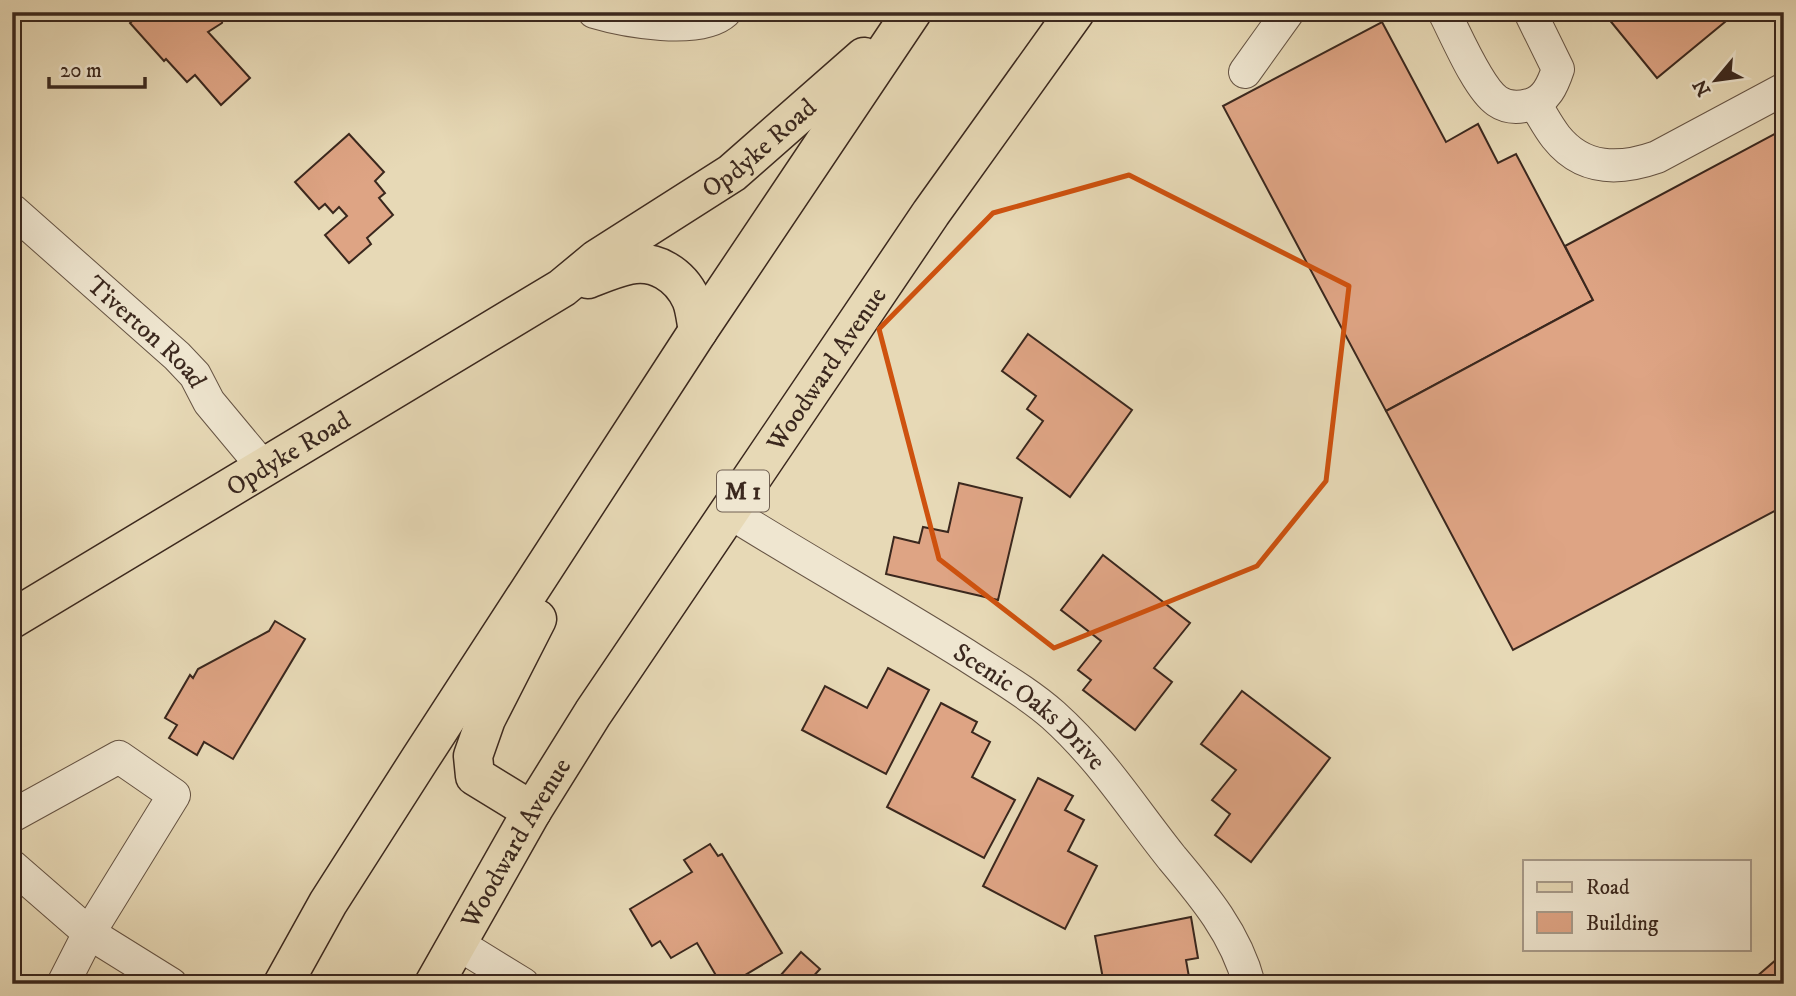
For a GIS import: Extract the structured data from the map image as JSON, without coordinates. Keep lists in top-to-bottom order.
{
  "streets": {
    "main road": ["Opdyke Road", "Woodward Avenue", "M 1"],
    "street": ["Tiverton Road", "Scenic Oaks Drive"]
  },
  "crossings": [
    ["Opdyke Road", "Tiverton Road"],
    ["Woodward Avenue", "Scenic Oaks Drive"]
  ],
  "legend": ["Road", "Building"],
  "scale_bar": "20 m",
  "north": "bottom left"
}
